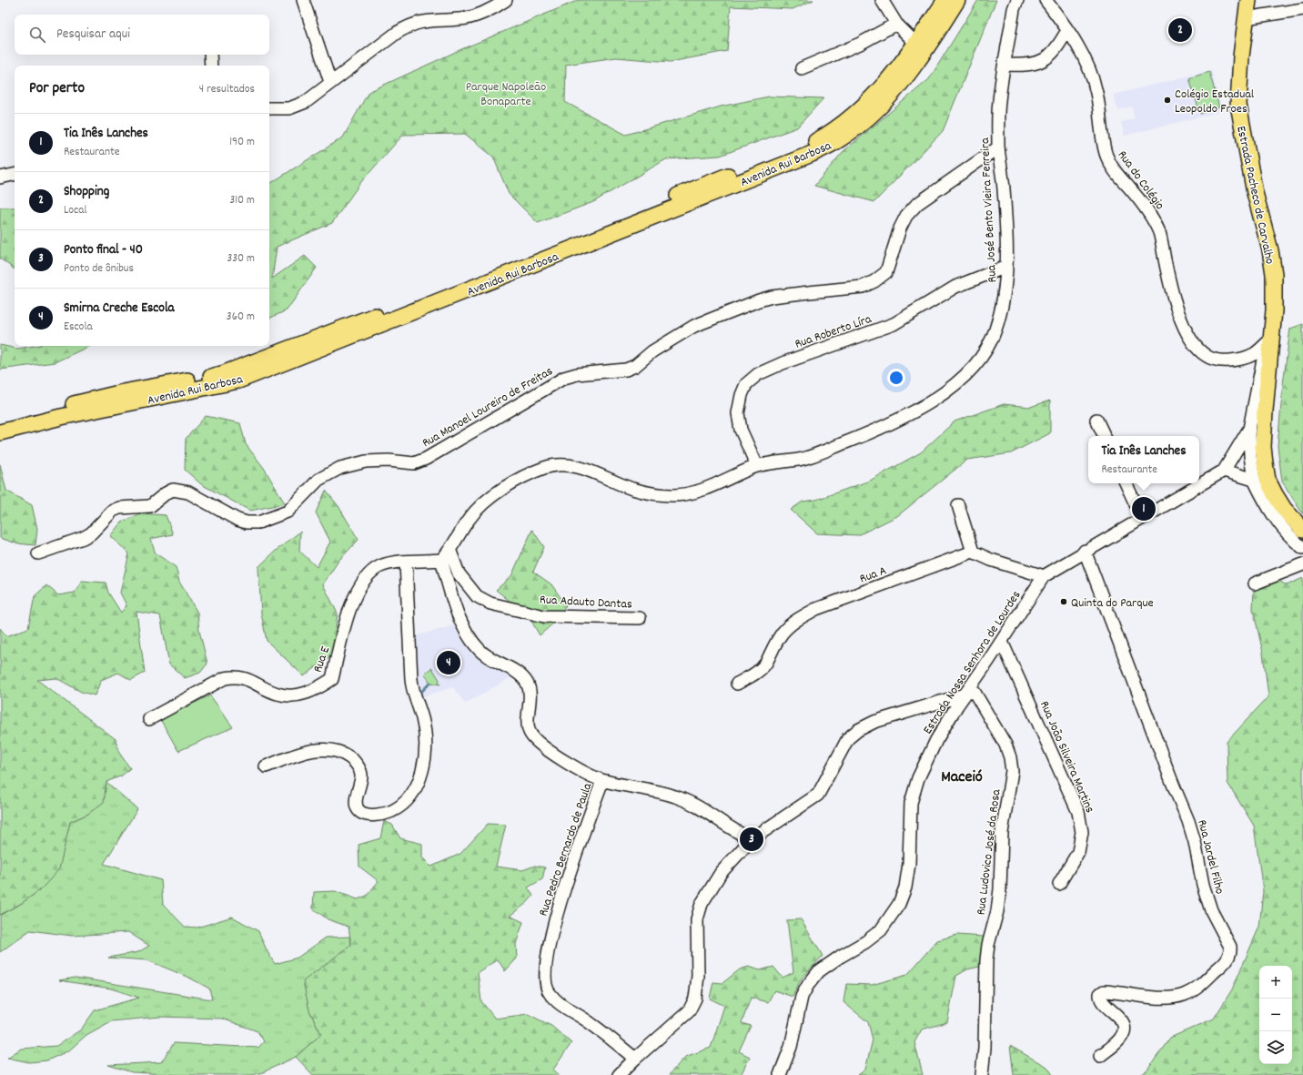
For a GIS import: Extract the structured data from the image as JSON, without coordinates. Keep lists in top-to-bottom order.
{
  "streets": {
    "main road": ["Avenida Rui Barbosa", "Estrada Pacheco de Carvalho"],
    "street": [
      "Rua do Colégio",
      "Rua José Bento Vieira Ferreira",
      "Rua Roberto Líra",
      "Rua Manoel Loureiro de Freitas",
      "Rua A",
      "Rua Adauto Dantas",
      "Rua E",
      "Estrada Nossa Senhora de Lourdes",
      "Rua João Silveira Martins",
      "Rua Pedro Bernardo de Paula",
      "Rua Ludovico José da Rosa",
      "Rua Jardel Filho"
    ]
  },
  "crossings": [
    ["Rua José Bento Vieira Ferreira", "Rua Roberto Líra"],
    ["Rua José Bento Vieira Ferreira", "Rua Manoel Loureiro de Freitas"],
    ["Rua José Bento Vieira Ferreira", "Rua Adauto Dantas"],
    ["Rua José Bento Vieira Ferreira", "Rua E"],
    ["Estrada Nossa Senhora de Lourdes", "Rua João Silveira Martins"],
    ["Estrada Nossa Senhora de Lourdes", "Rua Ludovico José da Rosa"],
    ["Estrada Nossa Senhora de Lourdes", "Rua Jardel Filho"]
  ],
  "districts": ["Maceió"],
  "parks": ["Parque Napoleão Bonaparte"],
  "places": ["Colégio Estadual Leopoldo Froes", "Quinta do Parque"],
  "page": {
    "search": "Pesquisar aqui",
    "pins": [
      "2",
      "1",
      "4",
      "3"
    ],
    "heading": ["Por perto", "4 resultados"],
    "list": [
      {
        "mark": "1",
        "name": "Tia Inês Lanches",
        "note": "Restaurante",
        "value": "190 m"
      },
      {
        "mark": "2",
        "name": "Shopping",
        "note": "Local",
        "value": "310 m"
      },
      {
        "mark": "3",
        "name": "Ponto final - 40",
        "note": "Ponto de ônibus",
        "value": "330 m"
      },
      {
        "mark": "4",
        "name": "Smirna Creche Escola",
        "note": "Escola",
        "value": "360 m"
      }
    ],
    "popup": ["Tia Inês Lanches", "Restaurante"],
    "map_buttons": ["+", "−"]
  }
}
